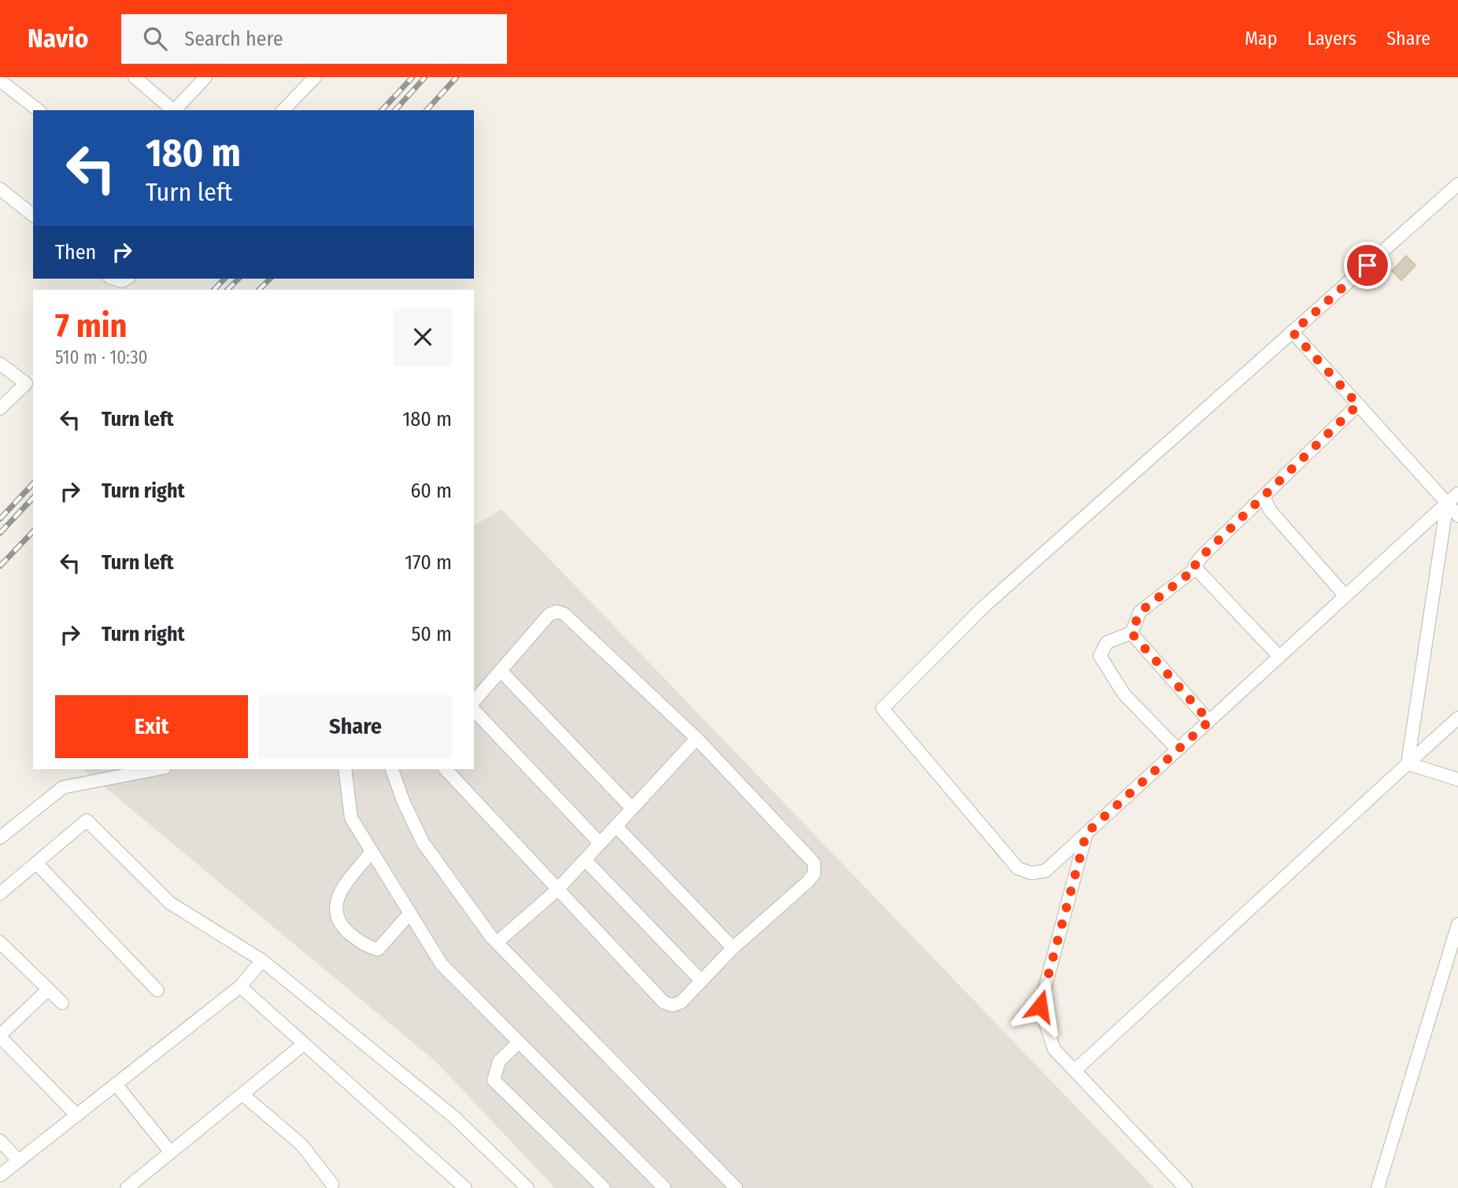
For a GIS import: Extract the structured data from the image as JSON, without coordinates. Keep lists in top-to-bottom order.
{
  "page": {
    "header": "Navio",
    "search": "Search here",
    "nav": ["Map", "Layers", "Share"],
    "turn": ["180 m", "Turn left"],
    "then": "Then",
    "heading": ["7 min", "510 m · 10:30"],
    "list": [
      {
        "name": "Turn left",
        "value": "180 m"
      },
      {
        "name": "Turn right",
        "value": "60 m"
      },
      {
        "name": "Turn left",
        "value": "170 m"
      },
      {
        "name": "Turn right",
        "value": "50 m"
      }
    ],
    "buttons": ["Exit", "Share"]
  }
}
